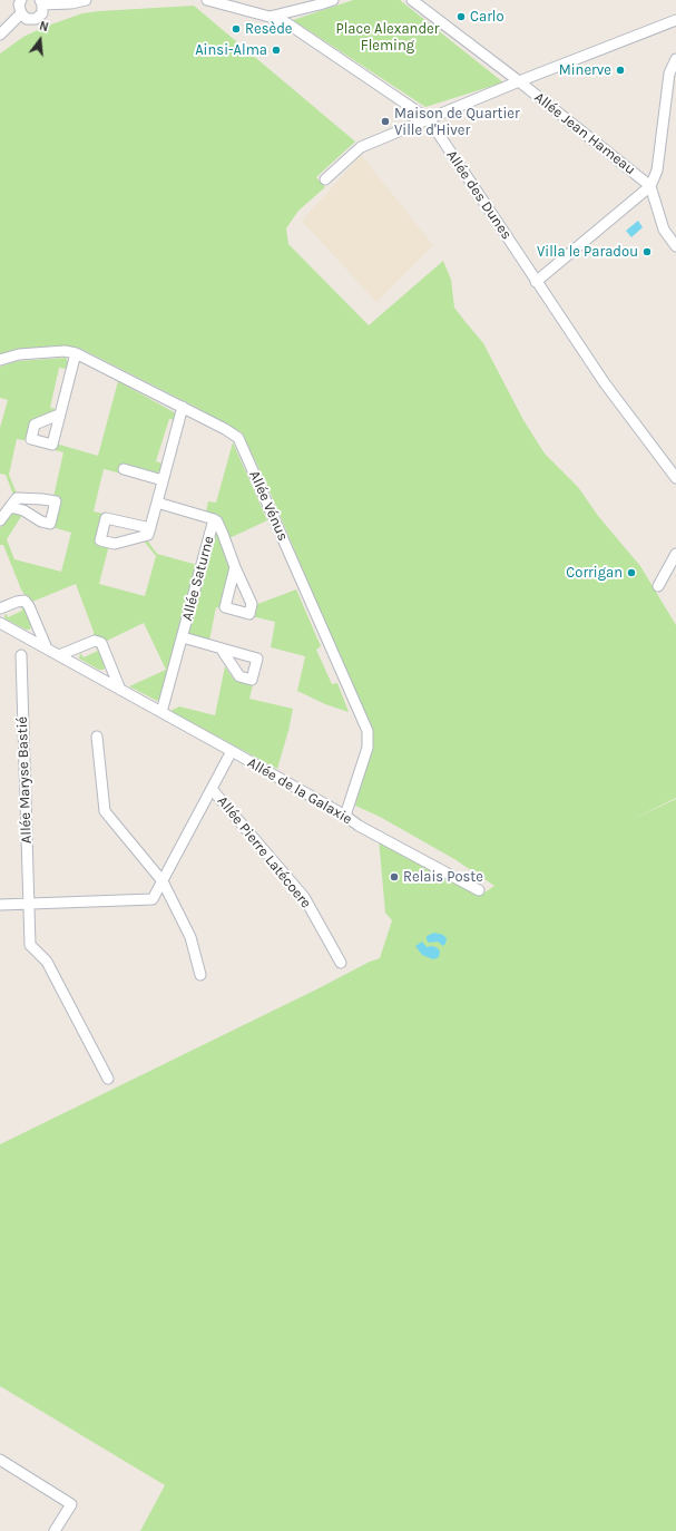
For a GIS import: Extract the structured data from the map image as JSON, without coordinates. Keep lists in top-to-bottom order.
{
  "streets": {
    "street": [
      "Allée Jean Hameau",
      "Allée des Dunes",
      "Allée Vénus",
      "Allée Saturne",
      "Allée Maryse Bastié",
      "Allée de la Galaxie",
      "Allée Pierre Latécoere"
    ]
  },
  "crossings": [
    ["Allée Vénus", "Allée de la Galaxie"],
    ["Allée Saturne", "Allée de la Galaxie"]
  ],
  "parks": ["Place Alexander Fleming"],
  "places": [
    "Carlo",
    "Resède",
    "Ainsi-Alma",
    "Minerve",
    "Maison de Quartier Ville d'Hiver",
    "Villa le Paradou",
    "Corrigan",
    "Relais Poste"
  ],
  "north": "top"
}
